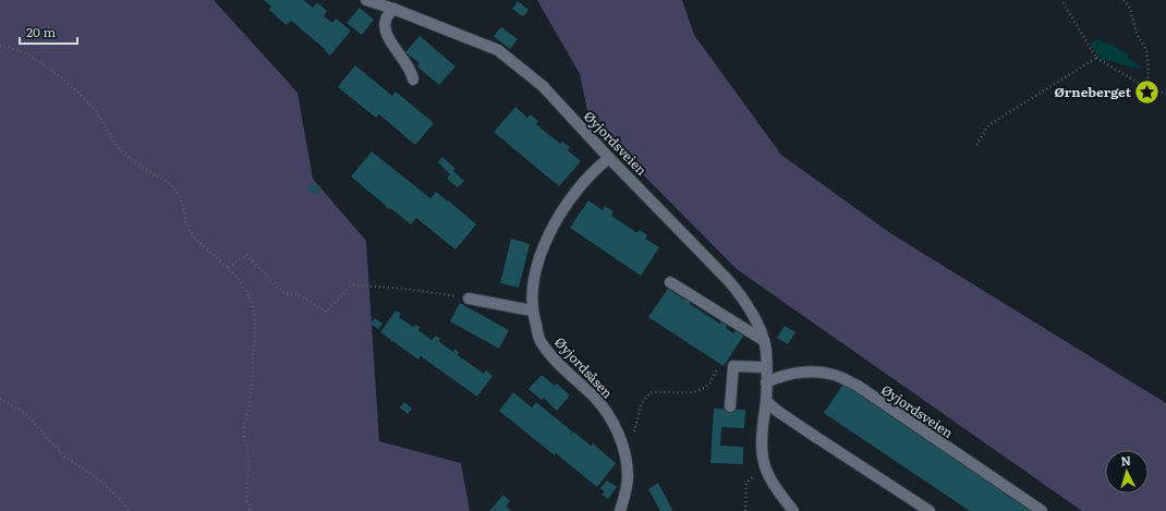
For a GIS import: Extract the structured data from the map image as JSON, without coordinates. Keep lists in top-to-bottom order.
{
  "streets": {
    "street": ["Øyjordsveien", "Øyjordsåsen"]
  },
  "crossings": [
    ["Øyjordsveien", "Øyjordsåsen"]
  ],
  "places": {
    "place": ["Ørneberget"]
  },
  "scale_bar": "20 m",
  "north": "top"
}
